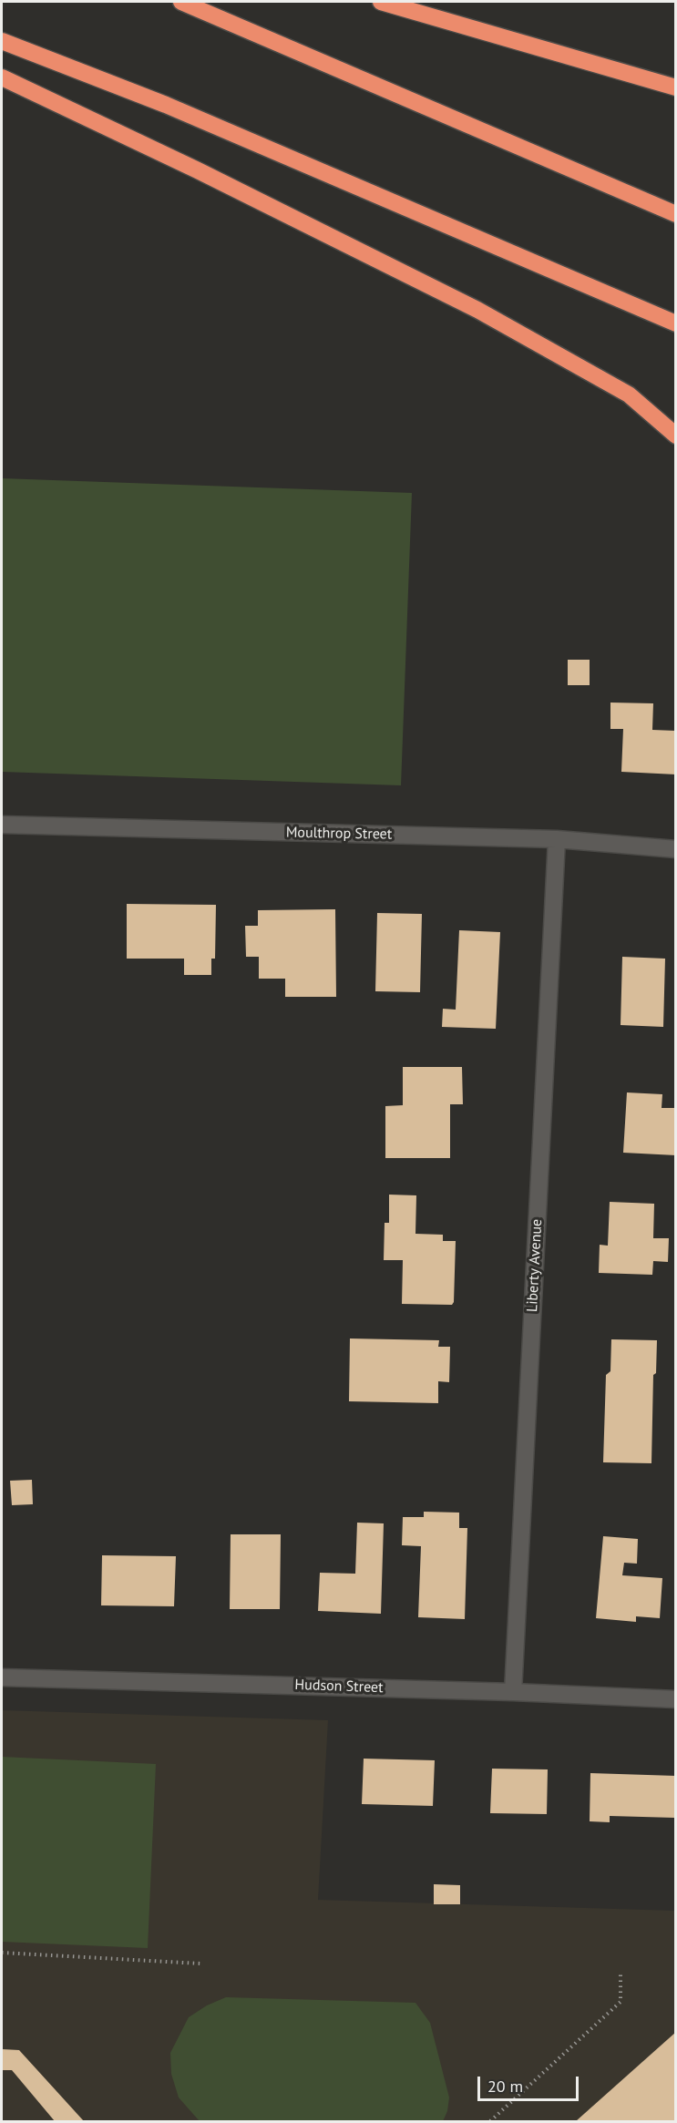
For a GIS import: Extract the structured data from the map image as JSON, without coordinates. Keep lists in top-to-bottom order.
{
  "streets": {
    "street": ["Moulthrop Street", "Liberty Avenue", "Hudson Street"]
  },
  "crossings": [
    ["Moulthrop Street", "Liberty Avenue"],
    ["Liberty Avenue", "Hudson Street"]
  ],
  "scale_bar": "20 m"
}
